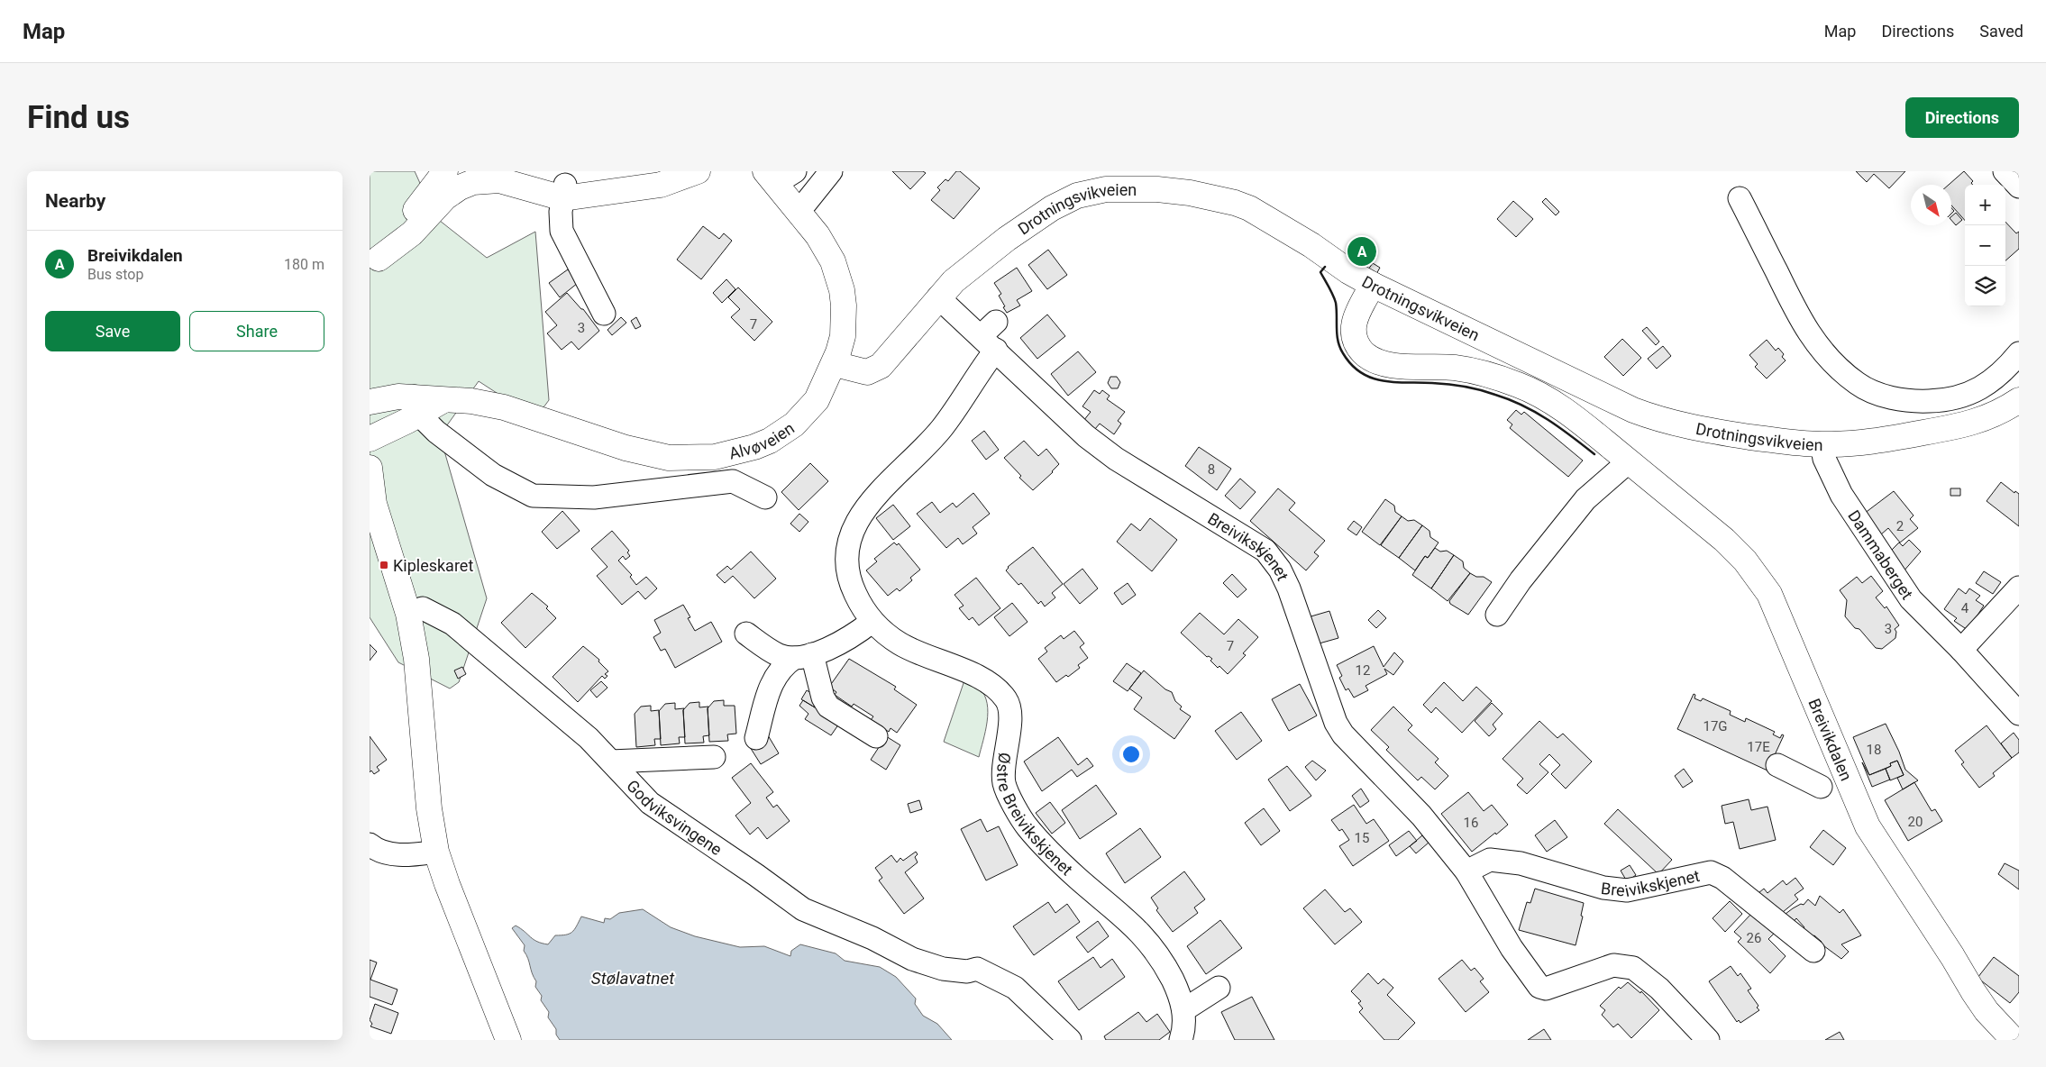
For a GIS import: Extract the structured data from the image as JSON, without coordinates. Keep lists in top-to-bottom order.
{
  "streets": {
    "main road": ["Drotningsvikveien", "Alvøveien", "Breivikdalen"],
    "street": [
      "Breivikskjenet",
      "Dammaberget",
      "Østre Breivikskjenet",
      "Godviksvingene"
    ]
  },
  "crossings": [
    ["Drotningsvikveien", "Alvøveien"],
    ["Drotningsvikveien", "Breivikskjenet"],
    ["Drotningsvikveien", "Dammaberget"],
    ["Drotningsvikveien", "Breivikdalen"],
    ["Breivikskjenet", "Østre Breivikskjenet"]
  ],
  "water": ["Stølavatnet"],
  "places": {
    "transit": ["Kipleskaret"]
  },
  "house_numbers": [
    "7",
    "3",
    "8",
    "2",
    "4",
    "3",
    "7",
    "12",
    "17G",
    "17E",
    "18",
    "20",
    "16",
    "15",
    "26"
  ],
  "north": "bottom right",
  "page": {
    "header": "Map",
    "nav": ["Map", "Directions", "Saved"],
    "buttons": [
      "Directions",
      ["Save", "Share"]
    ],
    "title": "Find us",
    "heading": "Nearby",
    "map_buttons": ["+", "−"],
    "list": [
      {
        "mark": "A",
        "name": "Breivikdalen",
        "note": "Bus stop",
        "value": "180 m"
      }
    ],
    "pins": "A"
  }
}
